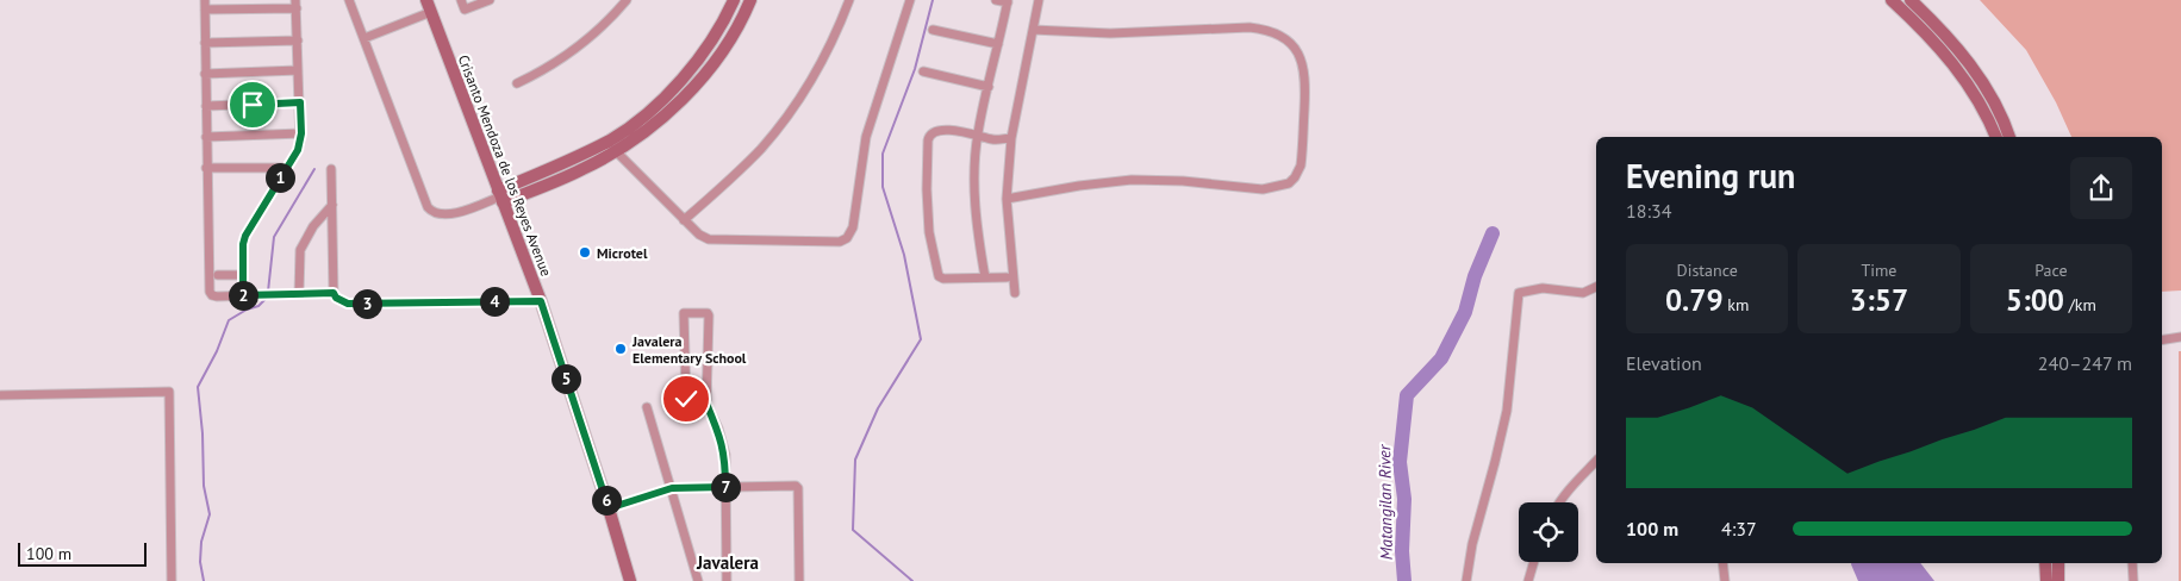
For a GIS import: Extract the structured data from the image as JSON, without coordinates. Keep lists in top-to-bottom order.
{
  "streets": {
    "street": ["Crisanto Mendoza de los Reyes Avenue"]
  },
  "districts": ["Javalera"],
  "water": ["Matangilan River"],
  "places": ["Microtel", "Javalera Elementary School"],
  "scale_bar": "100 m",
  "page": {
    "heading": ["Evening run", "18:34"],
    "pins": [
      "1",
      "2",
      "4",
      "3",
      "5",
      "7",
      "6"
    ],
    "stats": [
      ["Distance", "0.79 km"],
      ["Time", "3:57"],
      ["Pace", "5:00 /km"]
    ],
    "chart": ["Elevation", "240–247 m"],
    "list": [
      {
        "name": "100 m",
        "note": "4:37"
      }
    ],
    "scale": "100 m"
  }
}
